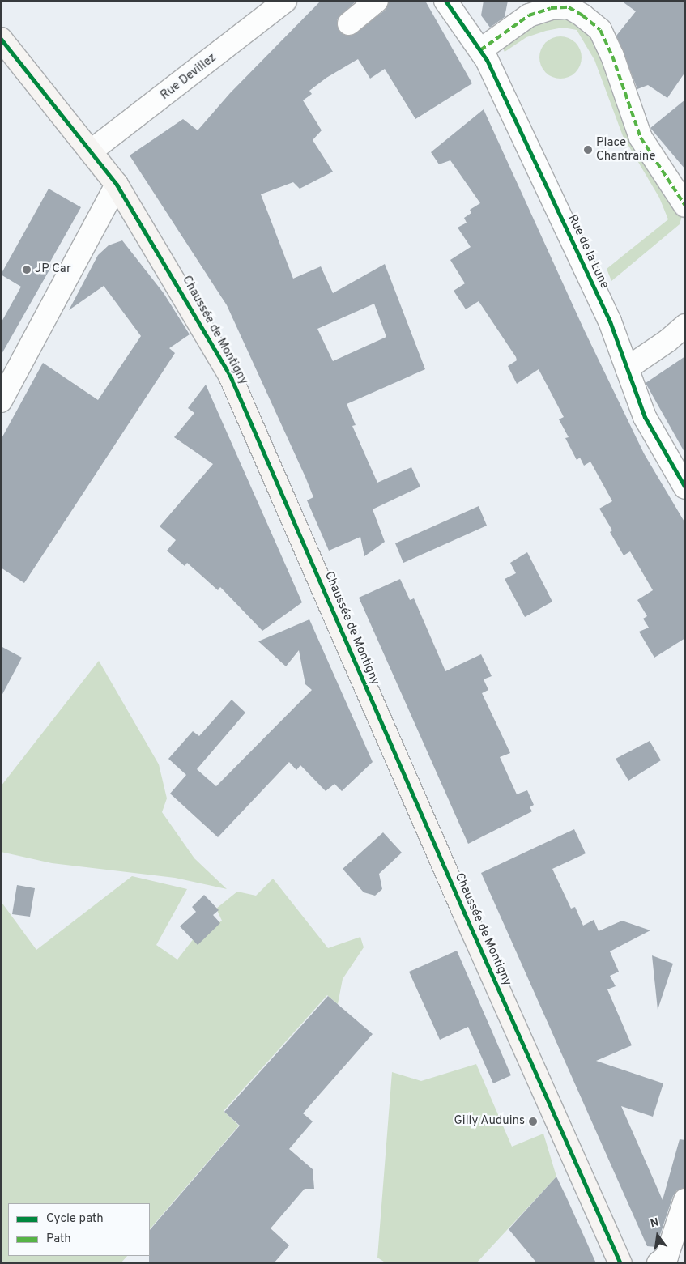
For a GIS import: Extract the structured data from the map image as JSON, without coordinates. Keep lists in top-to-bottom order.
{
  "streets": {
    "main road": ["Chaussée de Montigny"],
    "street": ["Rue Devillez", "Rue de la Lune"]
  },
  "crossings": [
    ["Rue Devillez", "Chaussée de Montigny"]
  ],
  "places": ["Place Chantraine", "JP Car", "Gilly Auduins"],
  "legend": ["Cycle path", "Path"],
  "north": "top"
}
